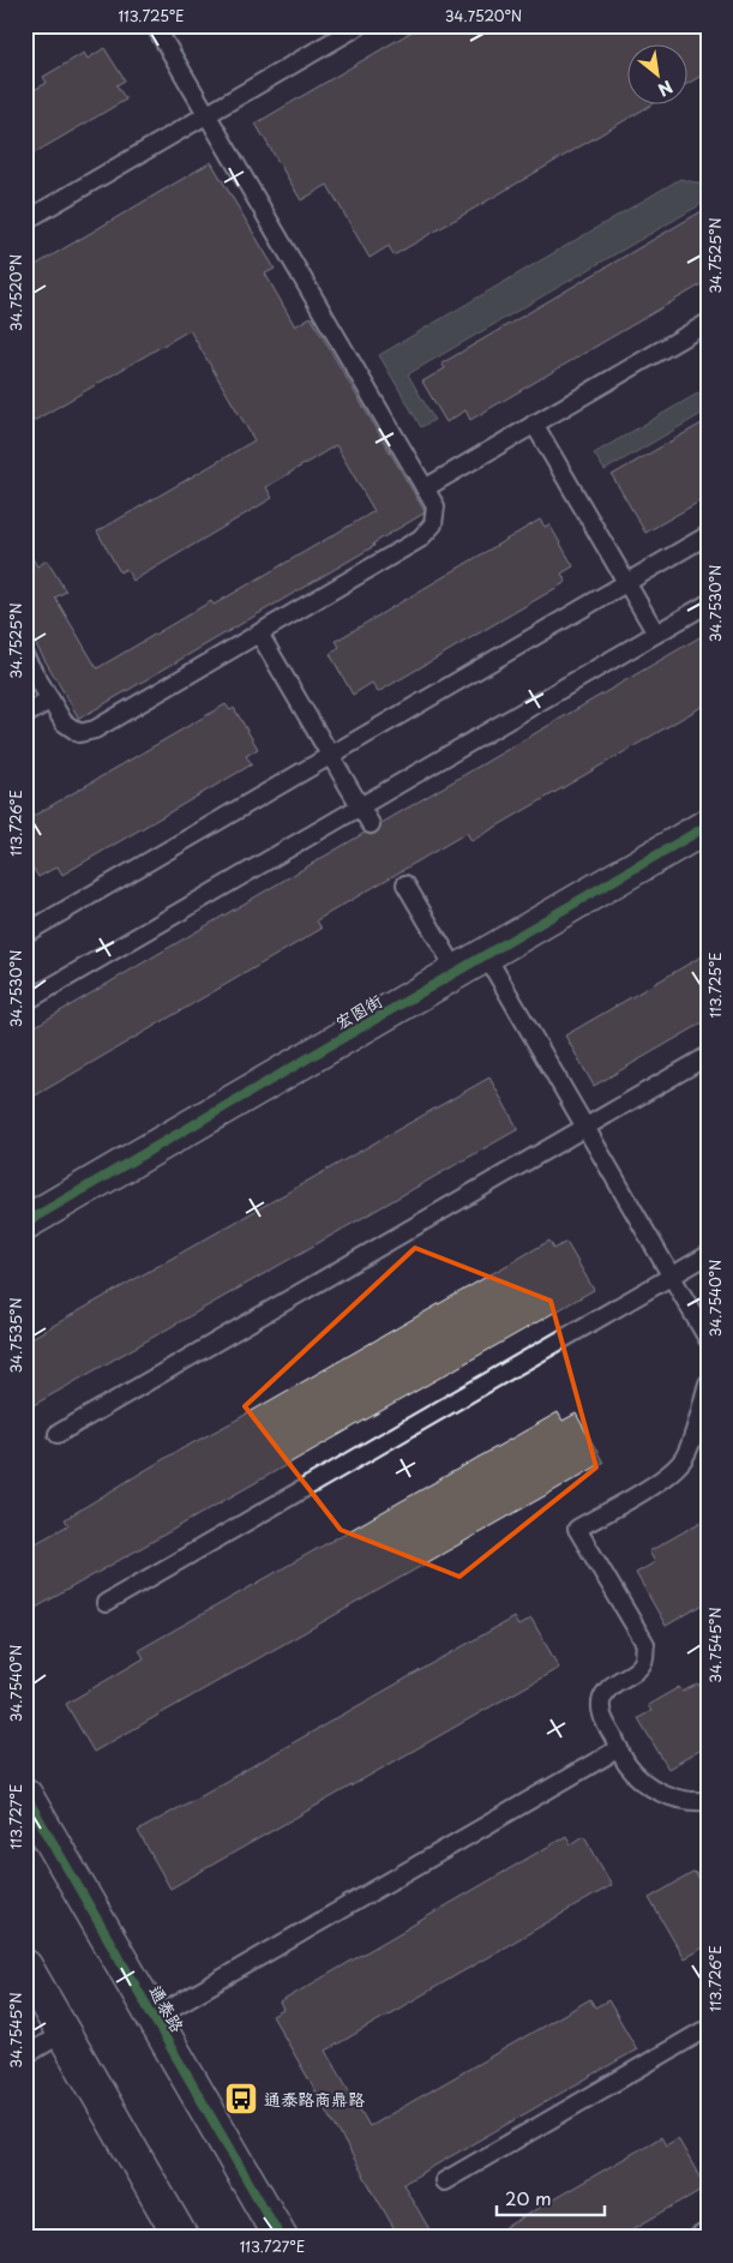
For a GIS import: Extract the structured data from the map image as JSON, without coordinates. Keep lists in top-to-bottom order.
{
  "streets": {
    "street": ["宏图街", "通泰路"]
  },
  "places": {
    "bus stop": ["通泰路商鼎路"]
  },
  "scale_bar": "20 m",
  "north": "bottom right",
  "coordinates": [
    "113.725°E",
    "34.7520°N",
    "34.7525°N",
    "34.7530°N",
    "113.726°E",
    "34.7540°N",
    "34.7535°N",
    "34.7545°N",
    "113.727°E"
  ]
}
